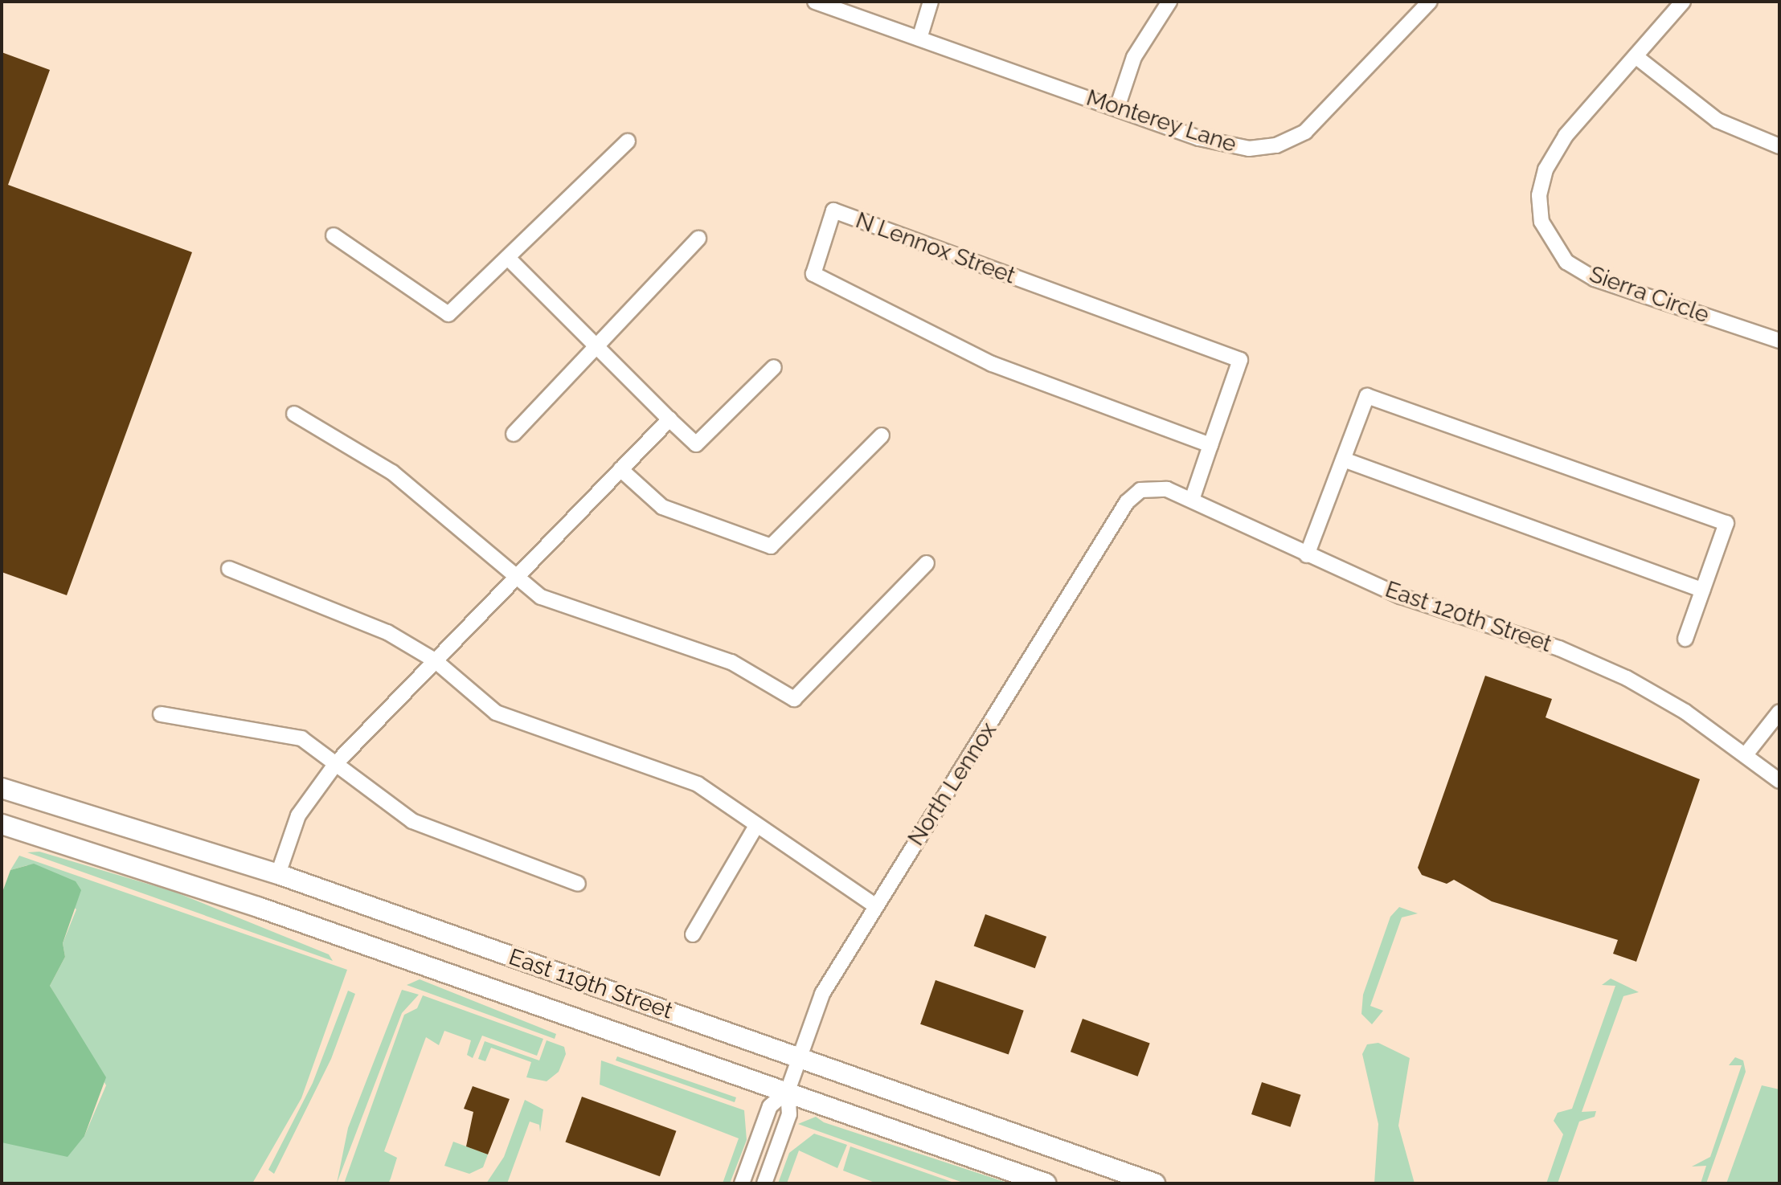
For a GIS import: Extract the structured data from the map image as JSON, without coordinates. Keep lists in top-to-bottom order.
{
  "streets": {
    "main road": ["East 119th Street"],
    "street": [
      "Monterey Lane",
      "N Lennox Street",
      "Sierra Circle",
      "East 120th Street",
      "North Lennox"
    ]
  },
  "crossings": [
    ["N Lennox Street", "East 120th Street"],
    ["East 120th Street", "North Lennox"],
    ["North Lennox", "East 119th Street"]
  ]
}
